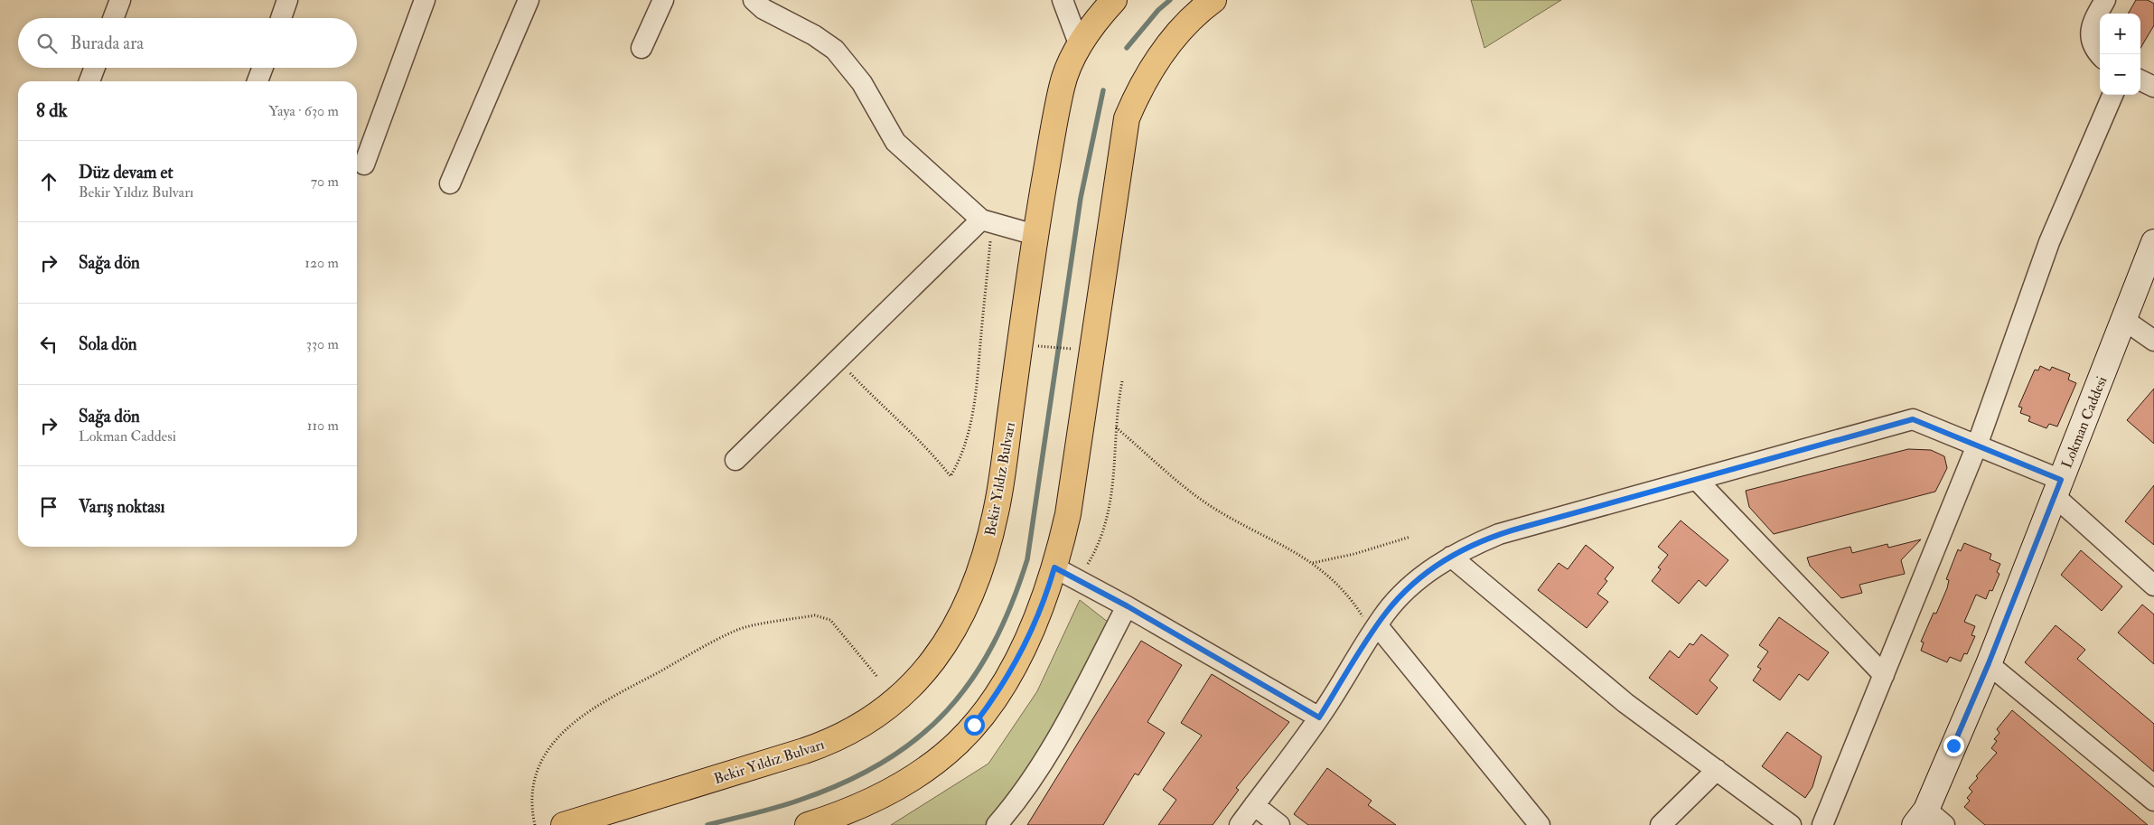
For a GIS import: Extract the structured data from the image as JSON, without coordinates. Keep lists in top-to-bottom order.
{
  "streets": {
    "main road": ["Bekir Yıldız Bulvarı"],
    "street": ["Lokman Caddesi"]
  },
  "page": {
    "map_buttons": ["+", "−"],
    "search": "Burada ara",
    "heading": ["8 dk", "Yaya · 630 m"],
    "list": [
      ["Düz devam et", "Bekir Yıldız Bulvarı", "70 m"],
      ["Sağa dön", "120 m"],
      ["Sola dön", "330 m"],
      ["Sağa dön", "Lokman Caddesi", "110 m"],
      "Varış noktası"
    ]
  }
}
